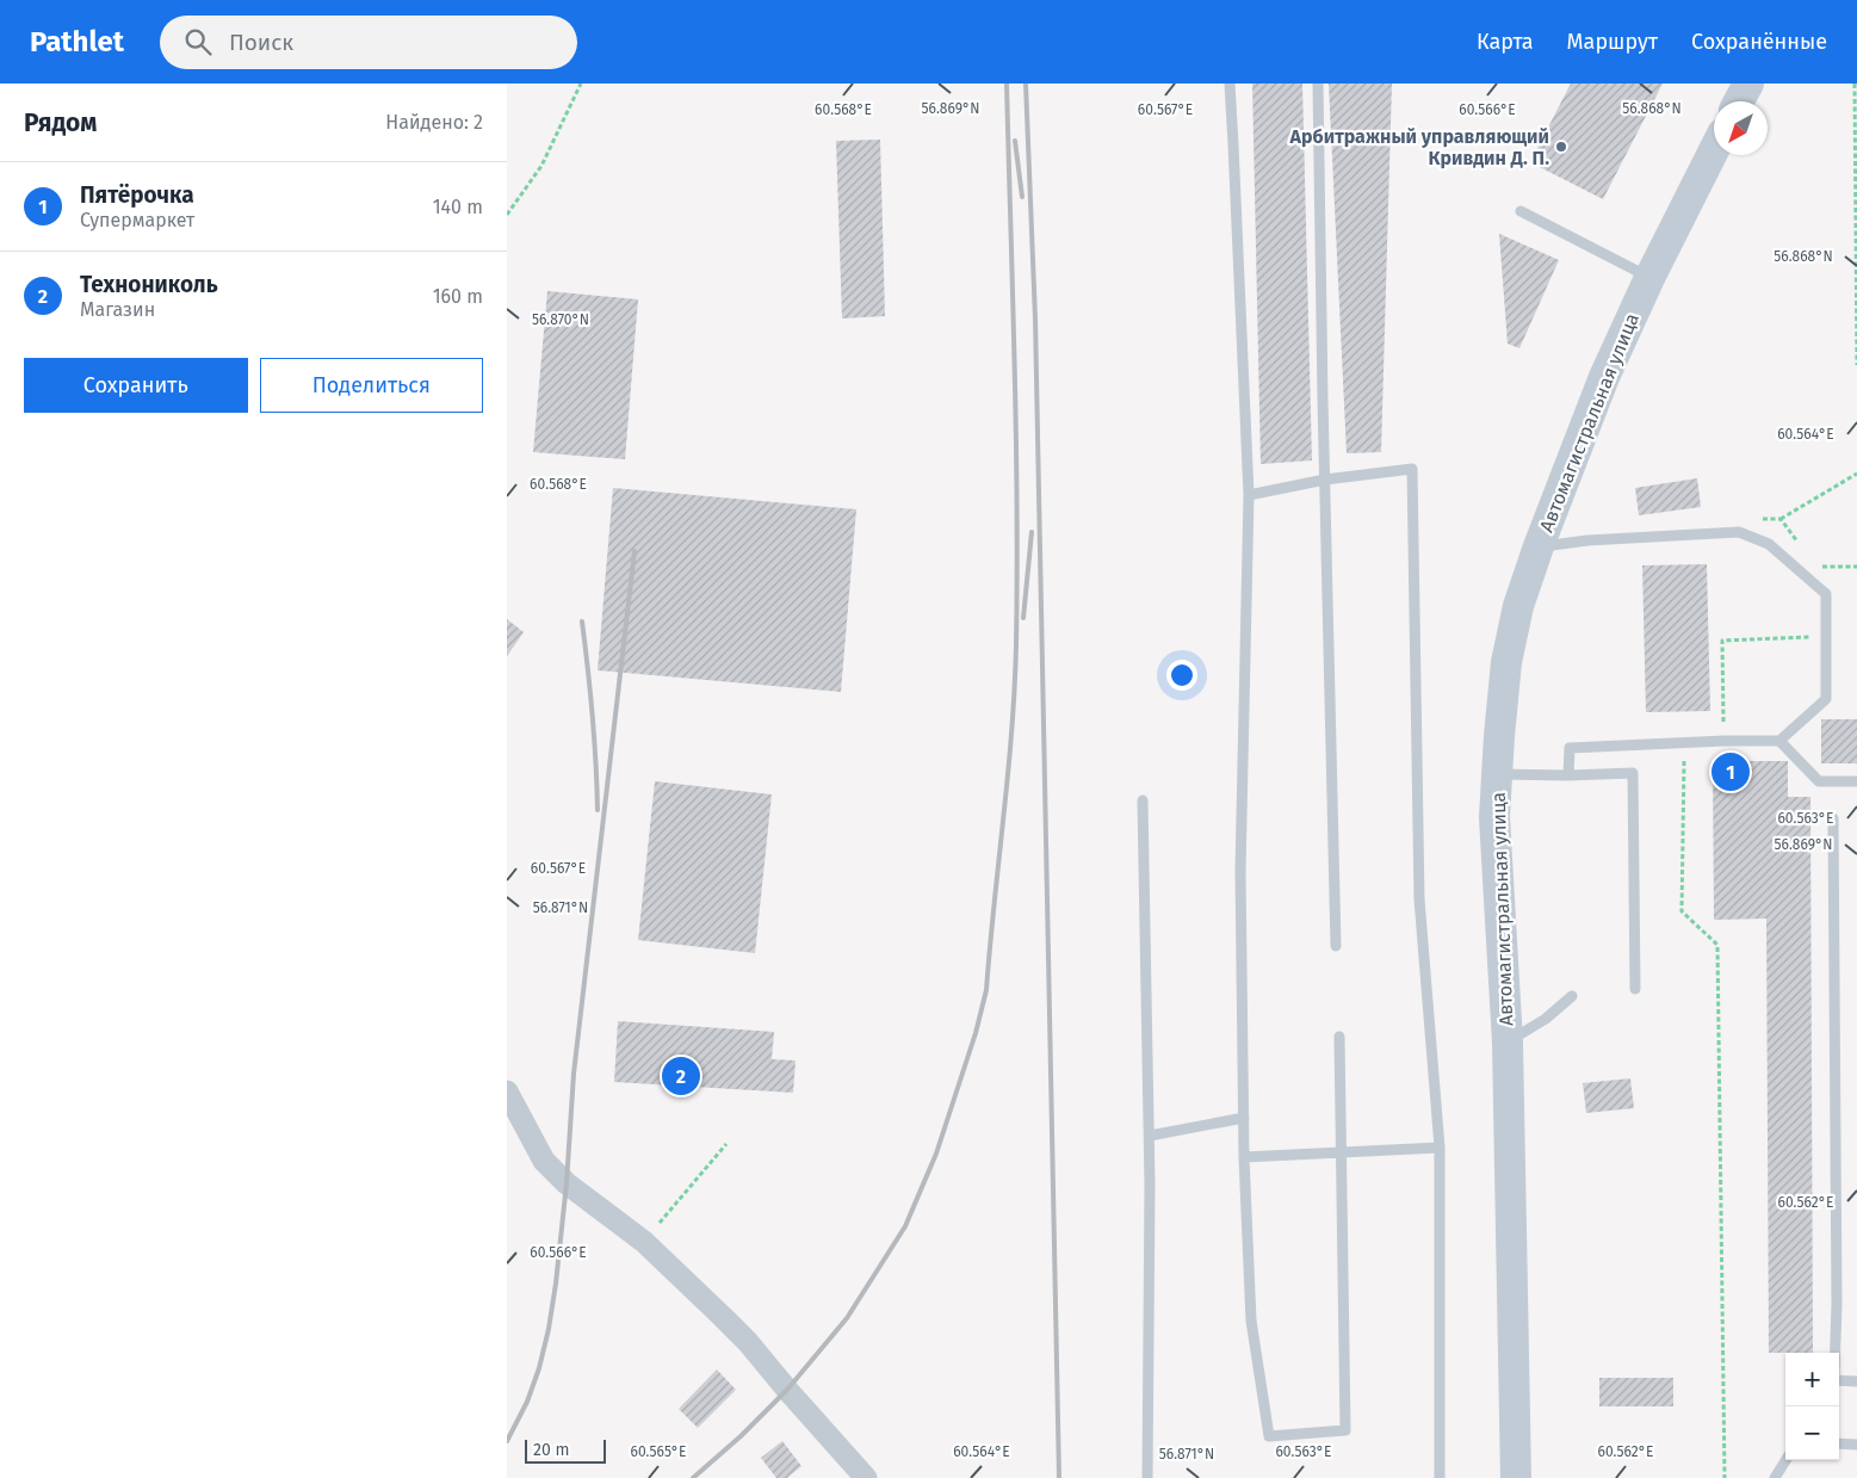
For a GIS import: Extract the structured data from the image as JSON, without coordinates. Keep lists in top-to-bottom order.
{
  "streets": {
    "main road": ["Автомагистральная улица"]
  },
  "places": ["Арбитражный управляющий Кривдин Д. П."],
  "scale_bar": "20 m",
  "north": "bottom left",
  "page": {
    "header": "Pathlet",
    "search": "Поиск",
    "nav": ["Карта", "Маршрут", "Сохранённые"],
    "heading": ["Рядом", "Найдено: 2"],
    "list": [
      {
        "mark": "1",
        "name": "Пятёрочка",
        "note": "Супермаркет",
        "value": "140 m"
      },
      {
        "mark": "2",
        "name": "Технониколь",
        "note": "Магазин",
        "value": "160 m"
      }
    ],
    "buttons": ["Сохранить", "Поделиться"],
    "pins": ["1", "2"],
    "map_buttons": ["+", "−"],
    "scale": "20 m"
  },
  "coordinates": [
    "56.868°N",
    "56.869°N",
    "60.568°E",
    "60.567°E",
    "60.566°E",
    "56.870°N",
    "60.564°E",
    "60.563°E",
    "56.871°N",
    "60.562°E",
    "60.565°E"
  ]
}
